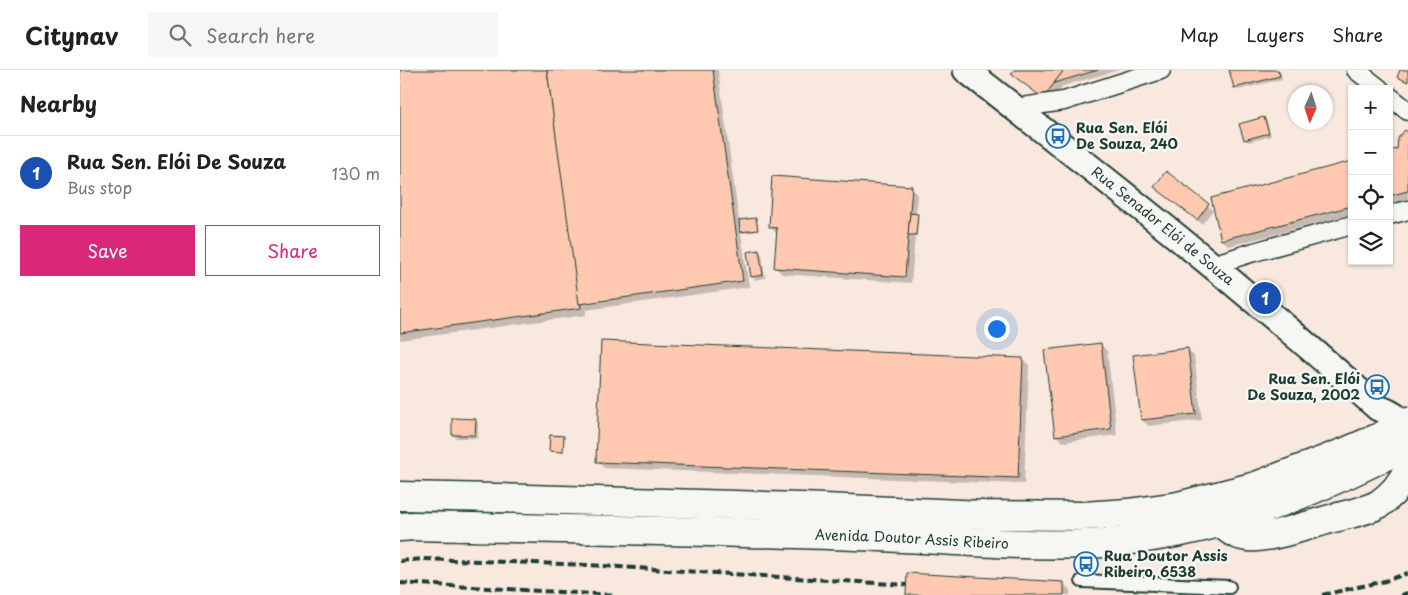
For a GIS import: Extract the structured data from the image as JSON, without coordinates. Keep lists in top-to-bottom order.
{
  "streets": {
    "main road": ["Rua Senador Elói de Souza", "Avenida Doutor Assis Ribeiro"]
  },
  "crossings": [
    ["Rua Senador Elói de Souza", "Avenida Doutor Assis Ribeiro"]
  ],
  "places": {
    "bus stop": ["Rua Sen. Elói De Souza, 240", "Rua Sen. Elói De Souza, 2002", "Rua Doutor Assis Ribeiro, 6538"]
  },
  "north": "bottom",
  "page": {
    "header": "Citynav",
    "search": "Search here",
    "nav": ["Map", "Layers", "Share"],
    "heading": "Nearby",
    "map_buttons": ["+", "−"],
    "list": [
      {
        "mark": "1",
        "name": "Rua Sen. Elói De Souza",
        "note": "Bus stop",
        "value": "130 m"
      }
    ],
    "buttons": ["Save", "Share"],
    "pins": "1"
  }
}
